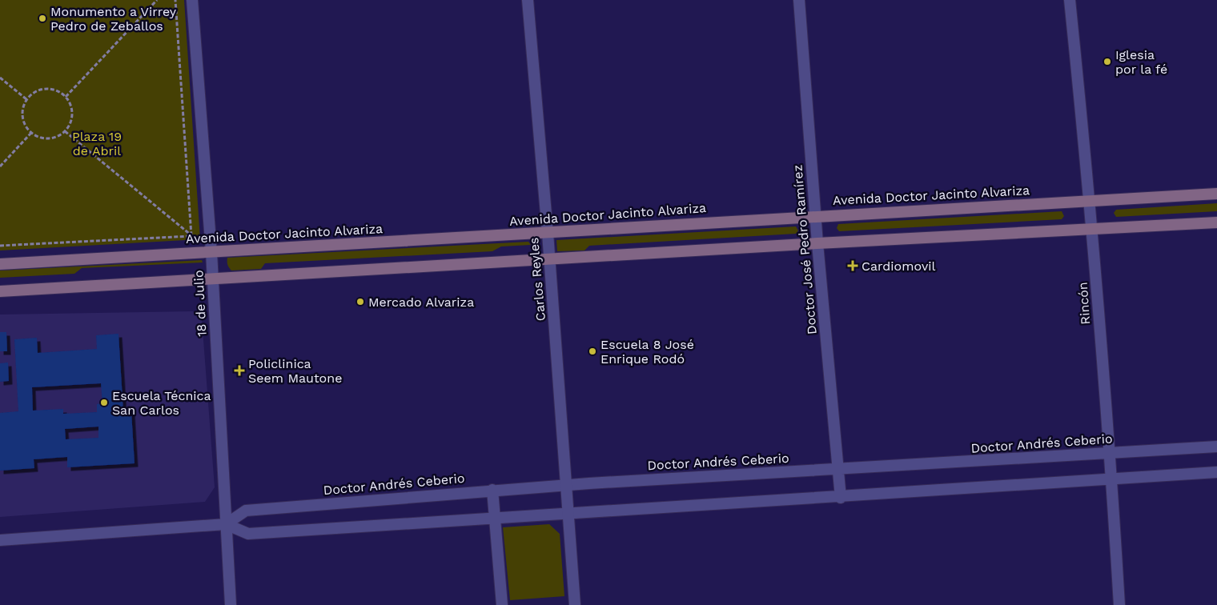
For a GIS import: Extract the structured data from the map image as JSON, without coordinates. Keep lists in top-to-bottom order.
{
  "streets": {
    "main road": ["Avenida Doctor Jacinto Alvariza"],
    "street": [
      "Doctor José Pedro Ramírez",
      "Carlos Reyles",
      "18 de Julio",
      "Rincón",
      "Doctor Andrés Ceberio"
    ]
  },
  "crossings": [
    ["Avenida Doctor Jacinto Alvariza", "Doctor José Pedro Ramírez"],
    ["Avenida Doctor Jacinto Alvariza", "Carlos Reyles"],
    ["Avenida Doctor Jacinto Alvariza", "18 de Julio"],
    ["Avenida Doctor Jacinto Alvariza", "Rincón"],
    ["Doctor José Pedro Ramírez", "Doctor Andrés Ceberio"],
    ["Carlos Reyles", "Doctor Andrés Ceberio"],
    ["18 de Julio", "Doctor Andrés Ceberio"],
    ["Rincón", "Doctor Andrés Ceberio"]
  ],
  "parks": ["Plaza 19 de Abril"],
  "places": {
    "other": [
      "Monumento a Virrey Pedro de Zeballos",
      "Iglesia por la fé",
      "Mercado Alvariza",
      "Escuela 8 José Enrique Rodó",
      "Escuela Técnica San Carlos"
    ],
    "health": ["Cardiomovil", "Policlinica Seem Mautone"]
  }
}
